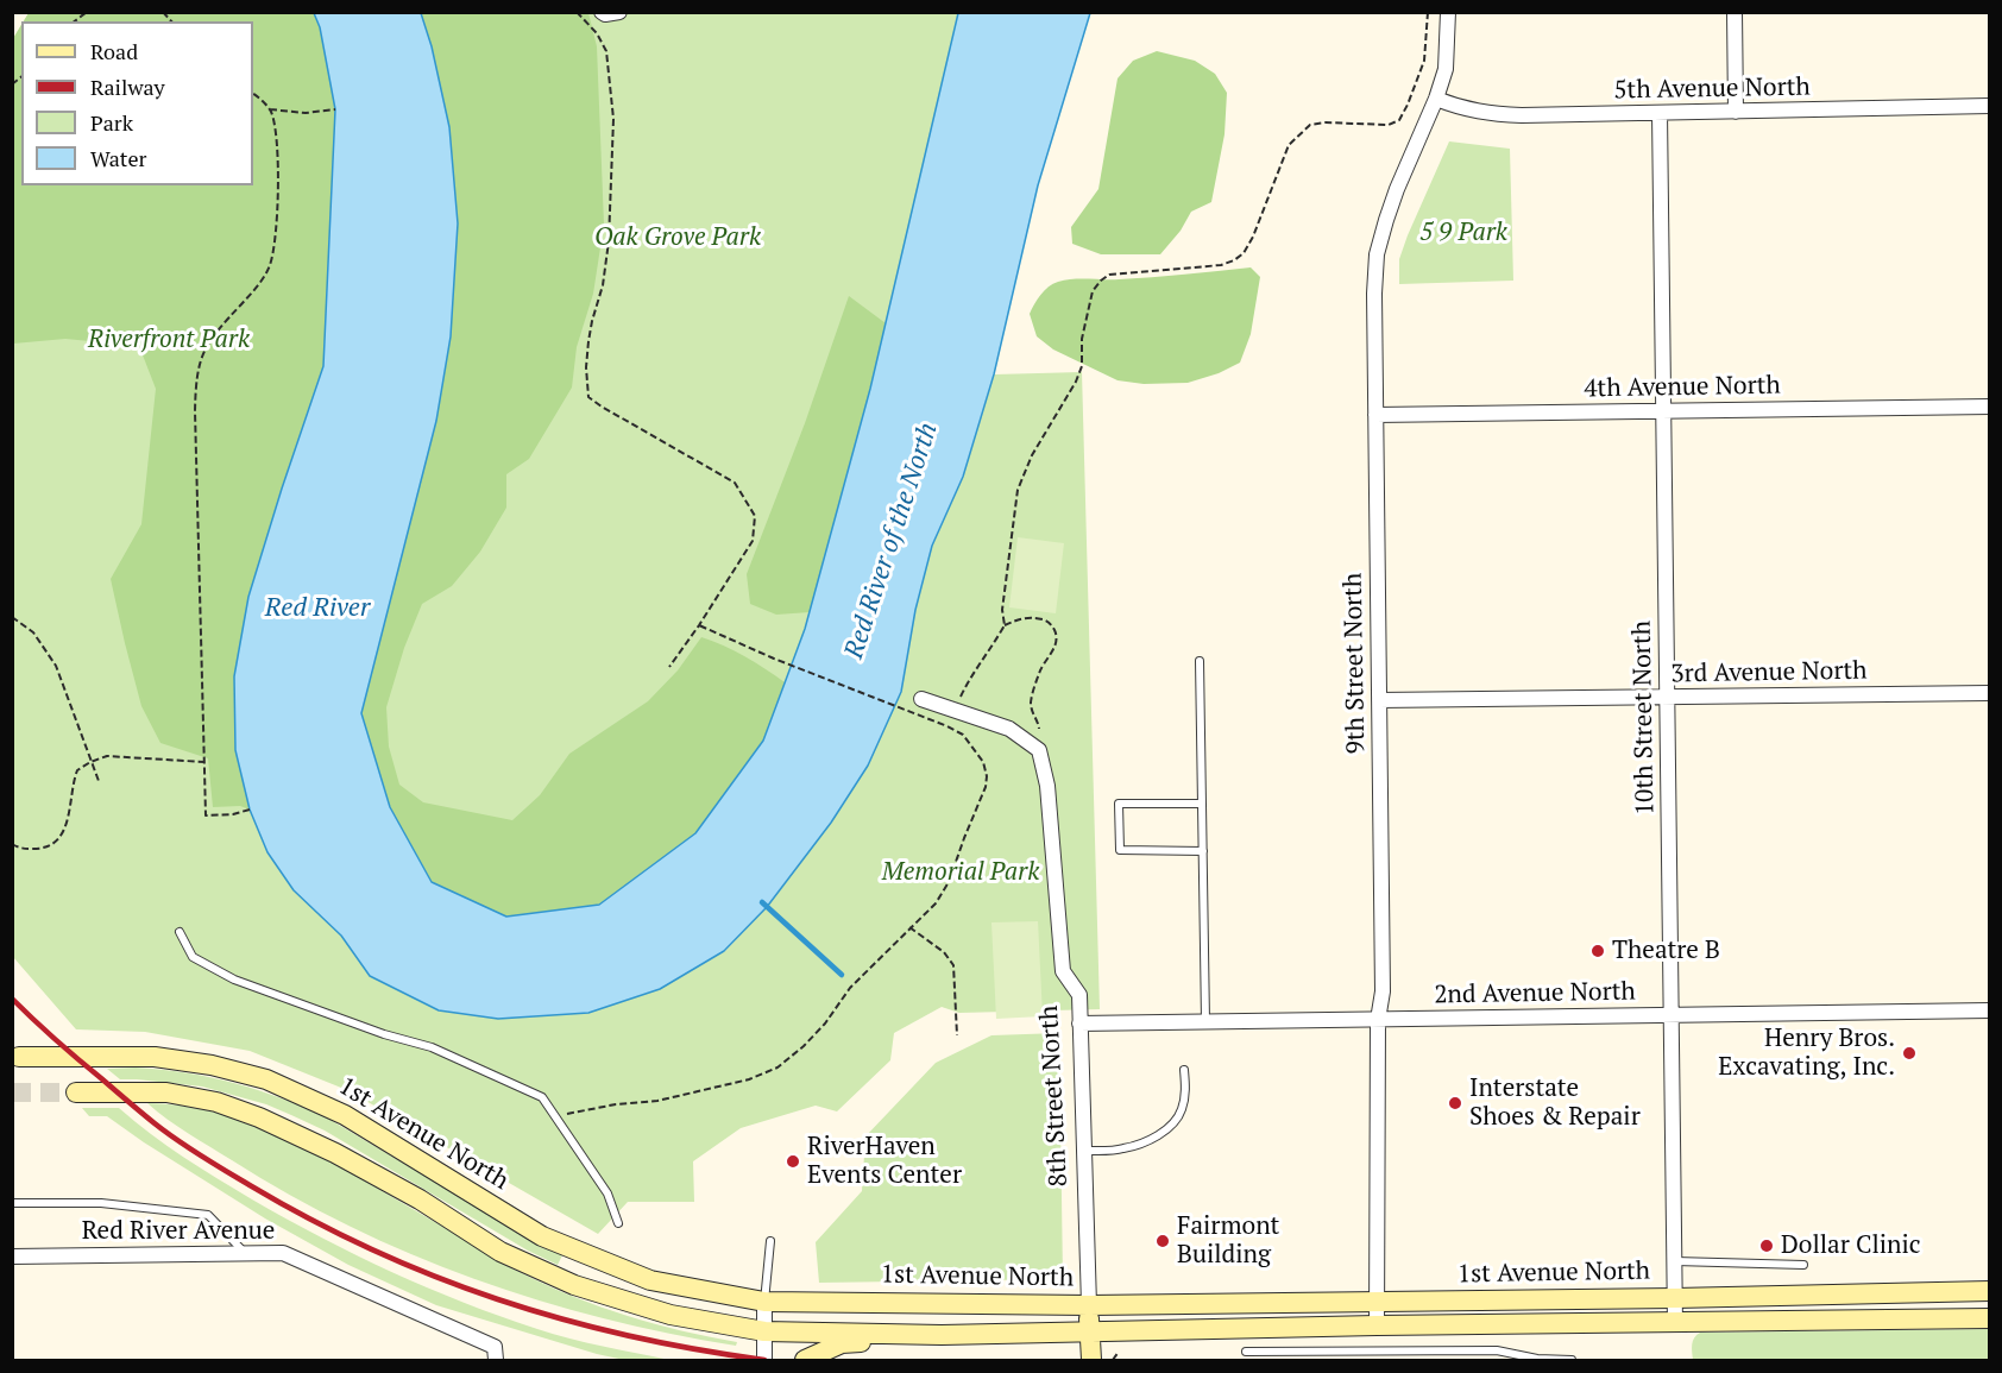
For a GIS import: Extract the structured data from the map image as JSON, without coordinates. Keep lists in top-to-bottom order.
{
  "streets": {
    "main road": ["8th Street North", "1st Avenue North"],
    "street": [
      "5th Avenue North",
      "4th Avenue North",
      "9th Street North",
      "3rd Avenue North",
      "10th Street North",
      "2nd Avenue North",
      "Red River Avenue"
    ]
  },
  "crossings": [
    ["5th Avenue North", "9th Street North"],
    ["5th Avenue North", "10th Street North"],
    ["4th Avenue North", "9th Street North"],
    ["4th Avenue North", "10th Street North"],
    ["9th Street North", "3rd Avenue North"],
    ["9th Street North", "2nd Avenue North"],
    ["9th Street North", "1st Avenue North"],
    ["3rd Avenue North", "10th Street North"],
    ["10th Street North", "2nd Avenue North"],
    ["10th Street North", "1st Avenue North"],
    ["2nd Avenue North", "8th Street North"],
    ["8th Street North", "1st Avenue North"]
  ],
  "water": ["Red River of the North", "Red River"],
  "parks": [
    "5 9 Park",
    "Oak Grove Park",
    "Riverfront Park",
    "Memorial Park"
  ],
  "places": [
    "Theatre B",
    "Henry Bros. Excavating, Inc.",
    "Interstate Shoes & Repair",
    "RiverHaven Events Center",
    "Fairmont Building",
    "Dollar Clinic"
  ],
  "legend": [
    "Road",
    "Railway",
    "Park",
    "Water"
  ]
}
